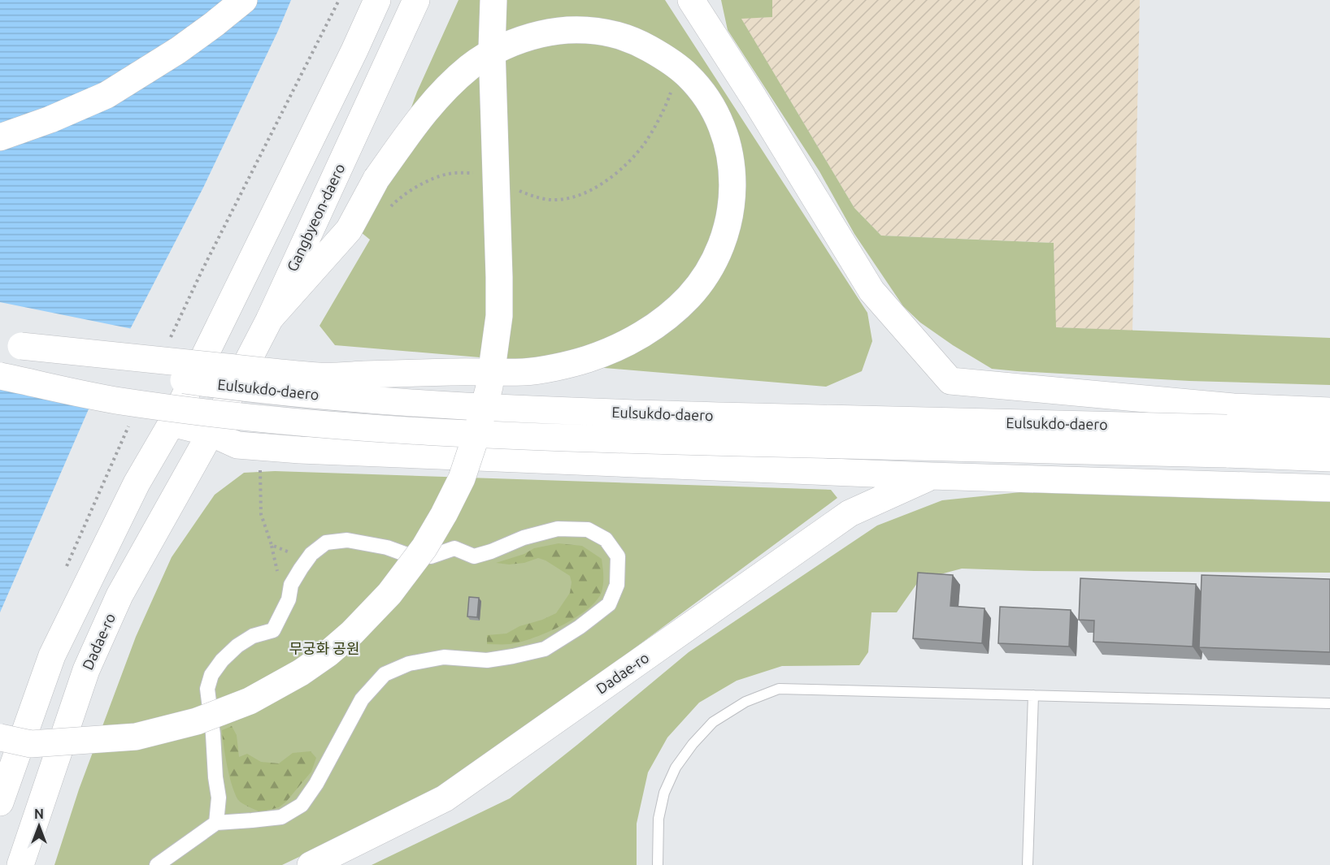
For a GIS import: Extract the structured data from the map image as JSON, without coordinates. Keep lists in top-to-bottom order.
{
  "streets": {
    "main road": ["Gangbyeon-daero", "Eulsukdo-daero", "Dadae-ro"]
  },
  "crossings": [
    ["Gangbyeon-daero", "Dadae-ro"]
  ],
  "parks": ["무궁화 공원"],
  "north": "top"
}
